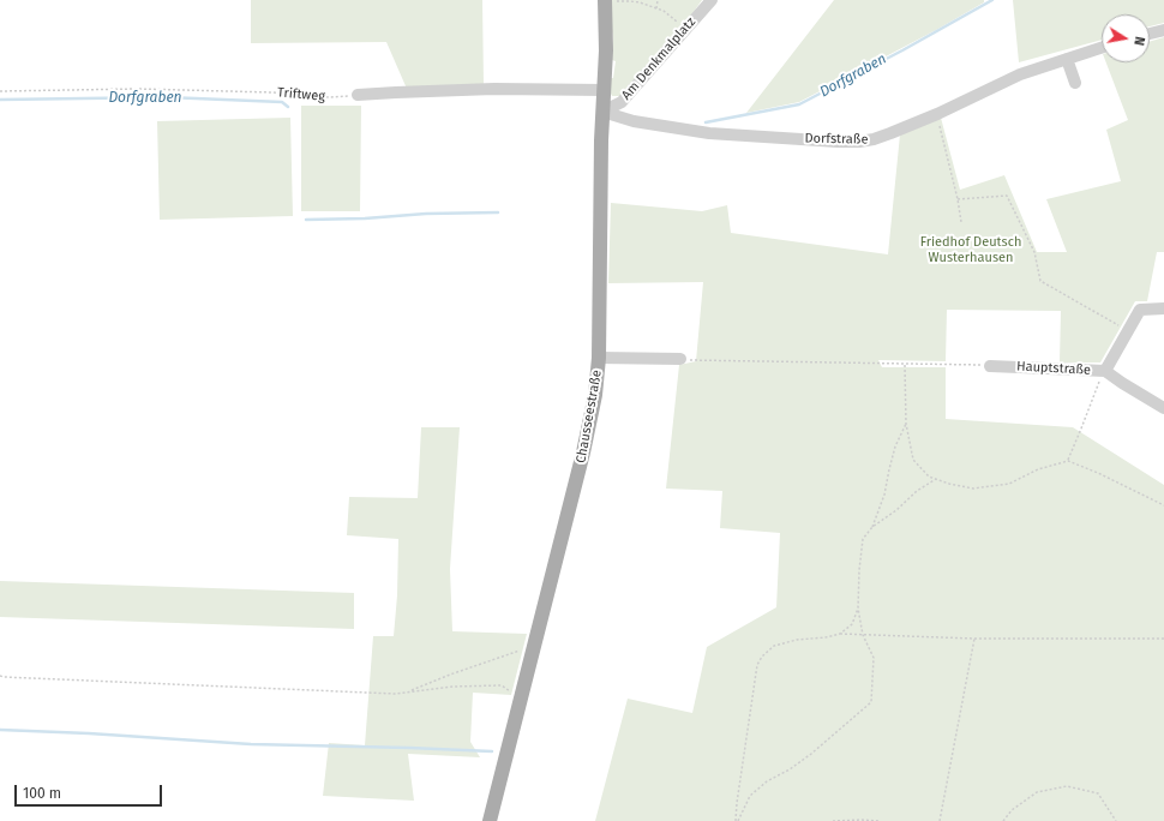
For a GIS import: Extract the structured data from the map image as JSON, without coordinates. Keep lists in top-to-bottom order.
{
  "streets": {
    "main road": ["Chausseestraße"],
    "street": ["Am Denkmalplatz", "Dorfstraße", "Hauptstraße"],
    "path": ["Triftweg"]
  },
  "crossings": [
    ["Am Denkmalplatz", "Dorfstraße"],
    ["Am Denkmalplatz", "Chausseestraße"],
    ["Dorfstraße", "Chausseestraße"]
  ],
  "water": ["Dorfgraben"],
  "parks": ["Friedhof Deutsch Wusterhausen"],
  "scale_bar": "100 m",
  "north": "right"
}
